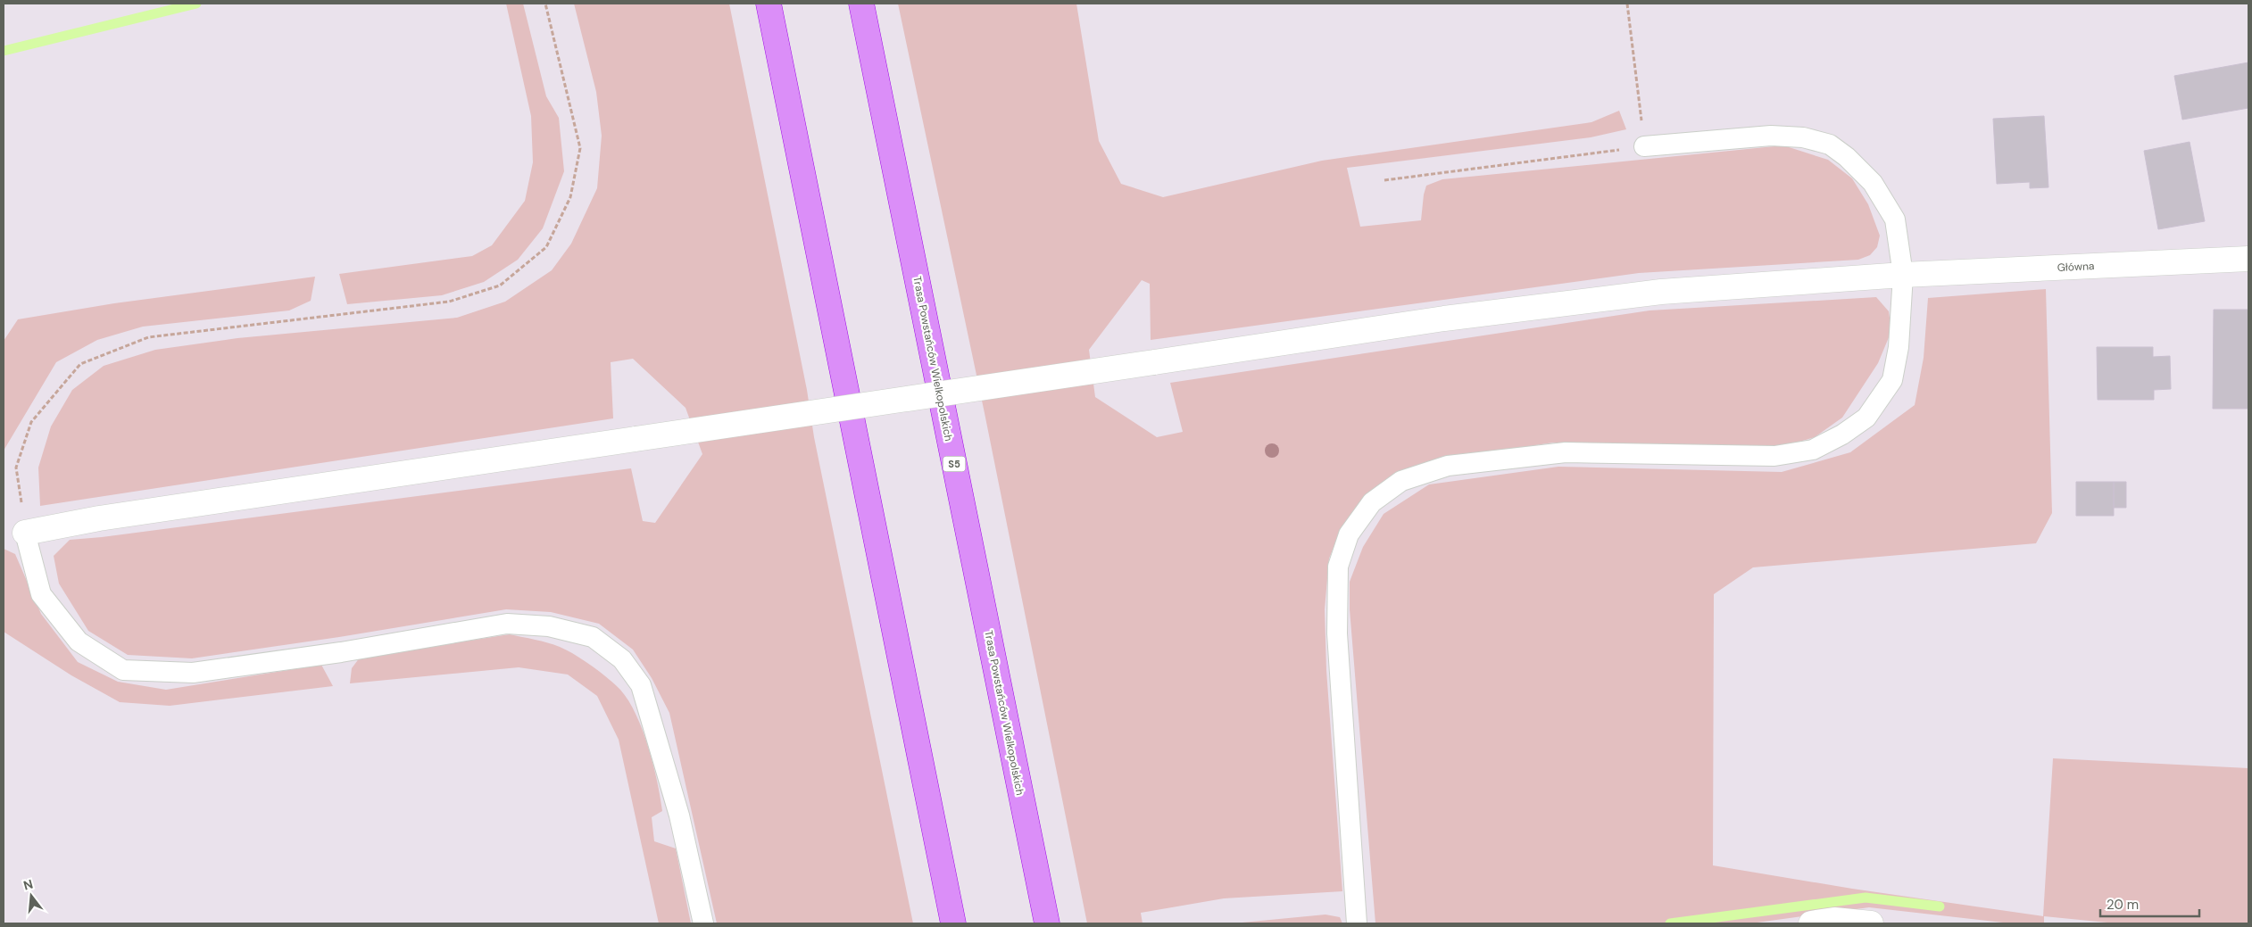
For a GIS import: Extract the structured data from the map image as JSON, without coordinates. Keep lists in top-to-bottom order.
{
  "streets": {
    "highway": ["Trasa Powstańców Wielkopolskich", "S5"],
    "street": ["Główna"]
  },
  "scale_bar": "20 m",
  "north": "top"
}
